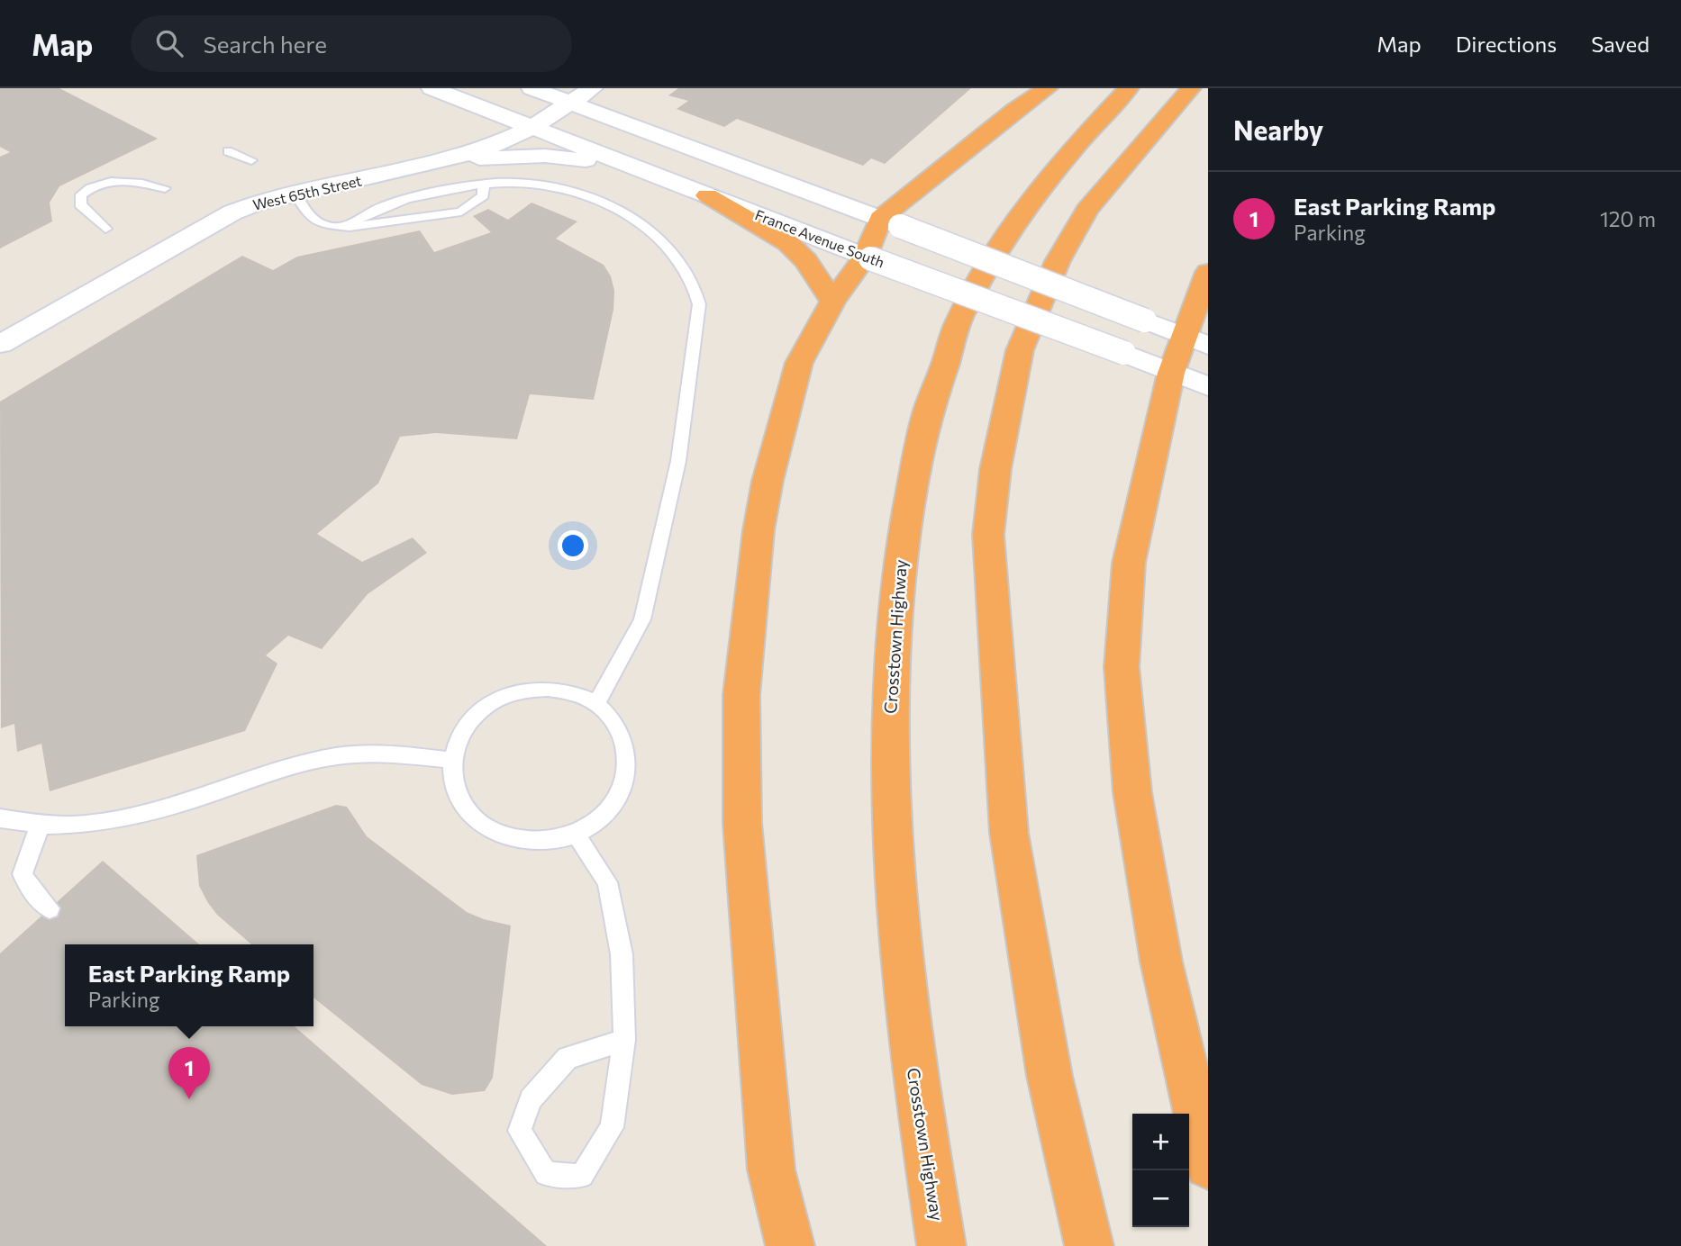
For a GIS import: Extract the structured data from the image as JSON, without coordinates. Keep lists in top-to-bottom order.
{
  "streets": {
    "highway": ["Crosstown Highway"],
    "main road": ["West 65th Street", "France Avenue South"]
  },
  "crossings": [
    ["West 65th Street", "France Avenue South"]
  ],
  "page": {
    "header": "Map",
    "search": "Search here",
    "nav": ["Map", "Directions", "Saved"],
    "heading": "Nearby",
    "list": [
      {
        "mark": "1",
        "name": "East Parking Ramp",
        "note": "Parking",
        "value": "120 m"
      }
    ],
    "popup": ["East Parking Ramp", "Parking"],
    "pins": "1",
    "map_buttons": ["+", "−"]
  }
}
